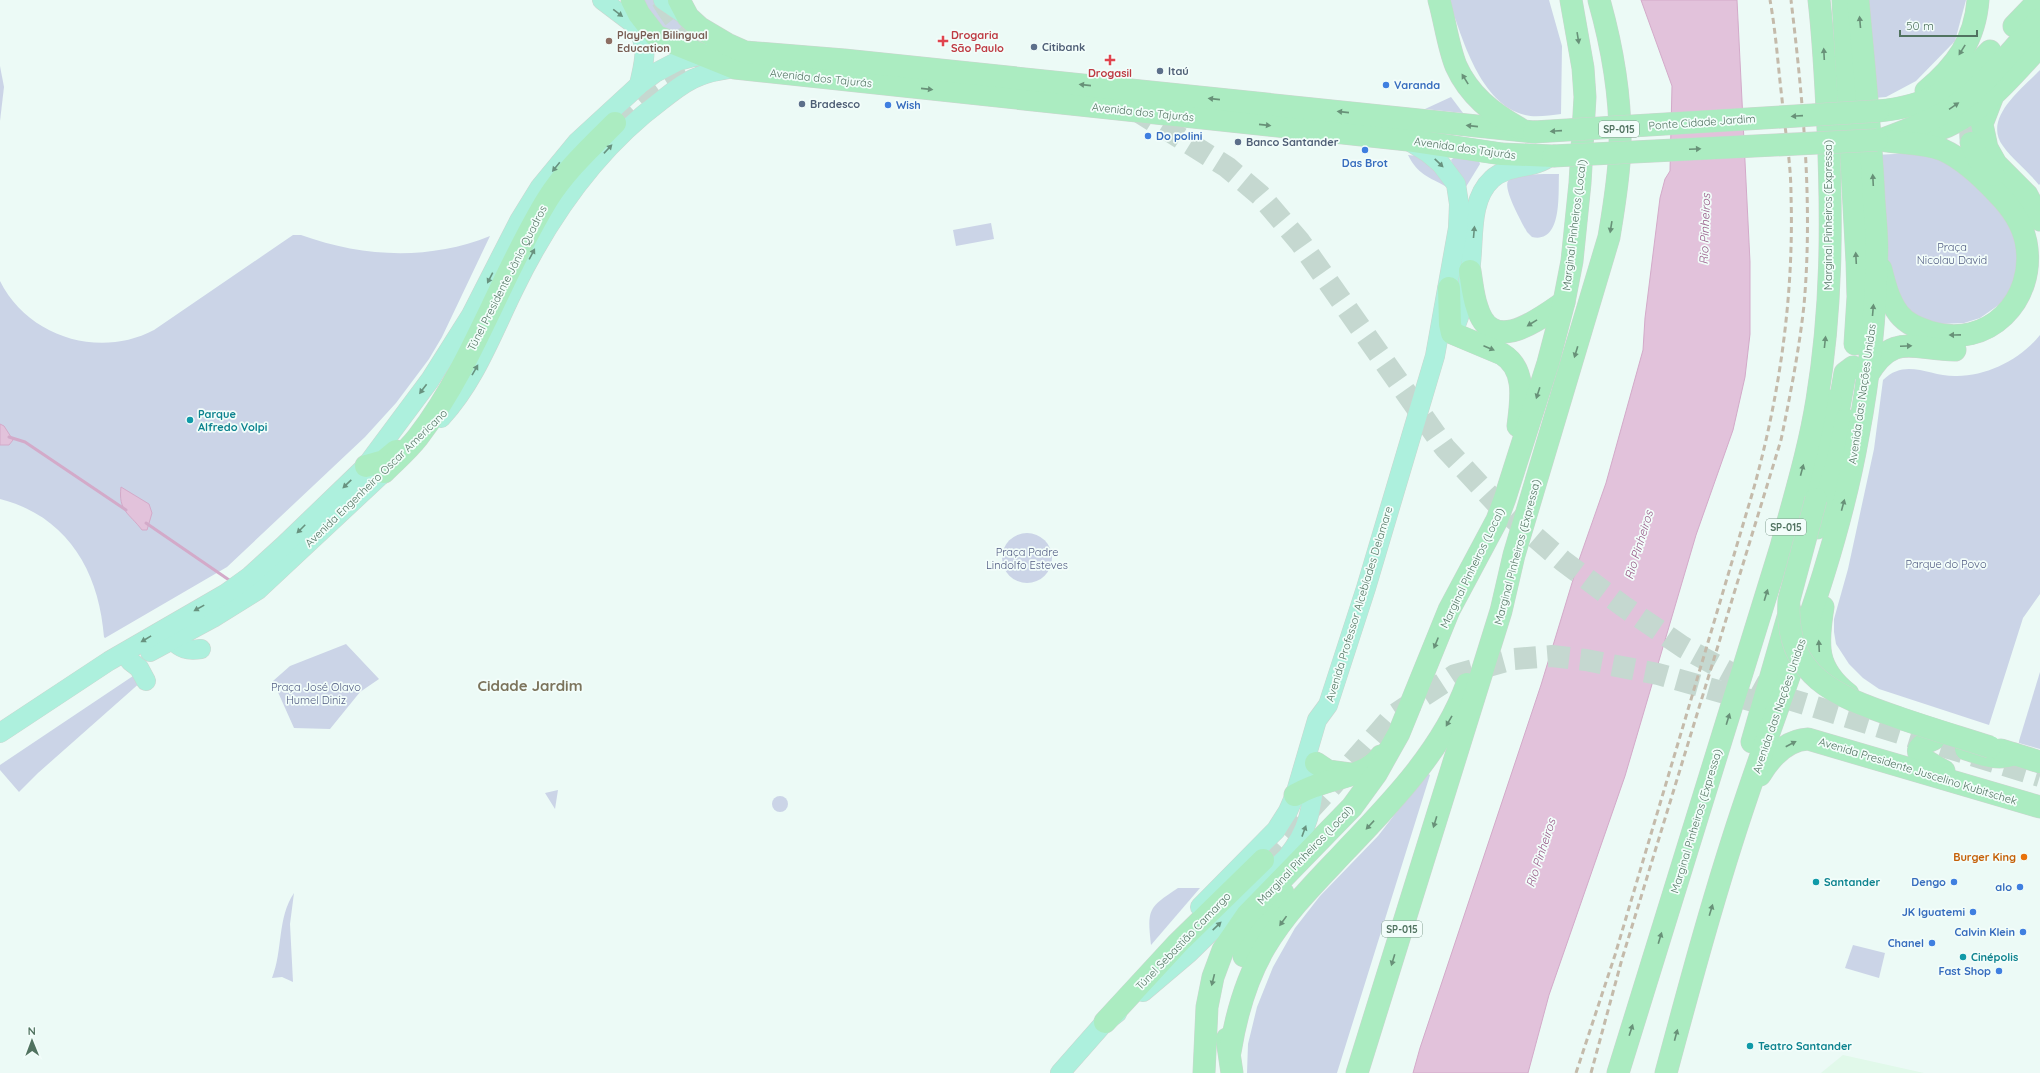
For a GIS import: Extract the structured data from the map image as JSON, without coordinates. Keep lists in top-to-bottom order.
{
  "streets": {
    "highway": [
      "Avenida dos Tajurás",
      "Ponte Cidade Jardim",
      "SP-015",
      "Marginal Pinheiros (Expressa)",
      "Marginal Pinheiros (Local)",
      "Túnel Presidente Jânio Quadros",
      "Avenida das Nações Unidas",
      "Avenida Presidente Juscelino Kubitschek",
      "Túnel Sebastião Camargo"
    ],
    "main road": ["Avenida Engenheiro Oscar Americano", "Avenida Professor Alcebíades Delamare"]
  },
  "crossings": [
    ["Avenida dos Tajurás", "Ponte Cidade Jardim"],
    ["Avenida dos Tajurás", "Avenida Engenheiro Oscar Americano"],
    ["Avenida dos Tajurás", "Avenida Professor Alcebíades Delamare"],
    ["Túnel Presidente Jânio Quadros", "Avenida Engenheiro Oscar Americano"],
    ["Avenida das Nações Unidas", "Avenida Presidente Juscelino Kubitschek"],
    ["Avenida Professor Alcebíades Delamare", "Túnel Sebastião Camargo"]
  ],
  "one_way": ["Avenida Presidente Juscelino Kubitschek"],
  "districts": ["Cidade Jardim"],
  "water": ["Rio Pinheiros"],
  "parks": [
    "Praça Nicolau David",
    "Praça Padre Lindolfo Esteves",
    "Parque do Povo",
    "Praça José Olavo Humel Diniz"
  ],
  "places": {
    "other": [
      "PlayPen Bilingual Education",
      "Citibank",
      "Itaú",
      "Varanda",
      "Bradesco",
      "Wish",
      "Do polini",
      "Banco Santander",
      "Das Brot",
      "Parque Alfredo Volpi",
      "Burger King",
      "Santander",
      "Dengo",
      "alo",
      "JK Iguatemi",
      "Calvin Klein",
      "Chanel",
      "Cinépolis",
      "Fast Shop",
      "Teatro Santander"
    ],
    "health": ["Drogaria São Paulo", "Drogasil"]
  },
  "scale_bar": "50 m",
  "north": "top"
}
